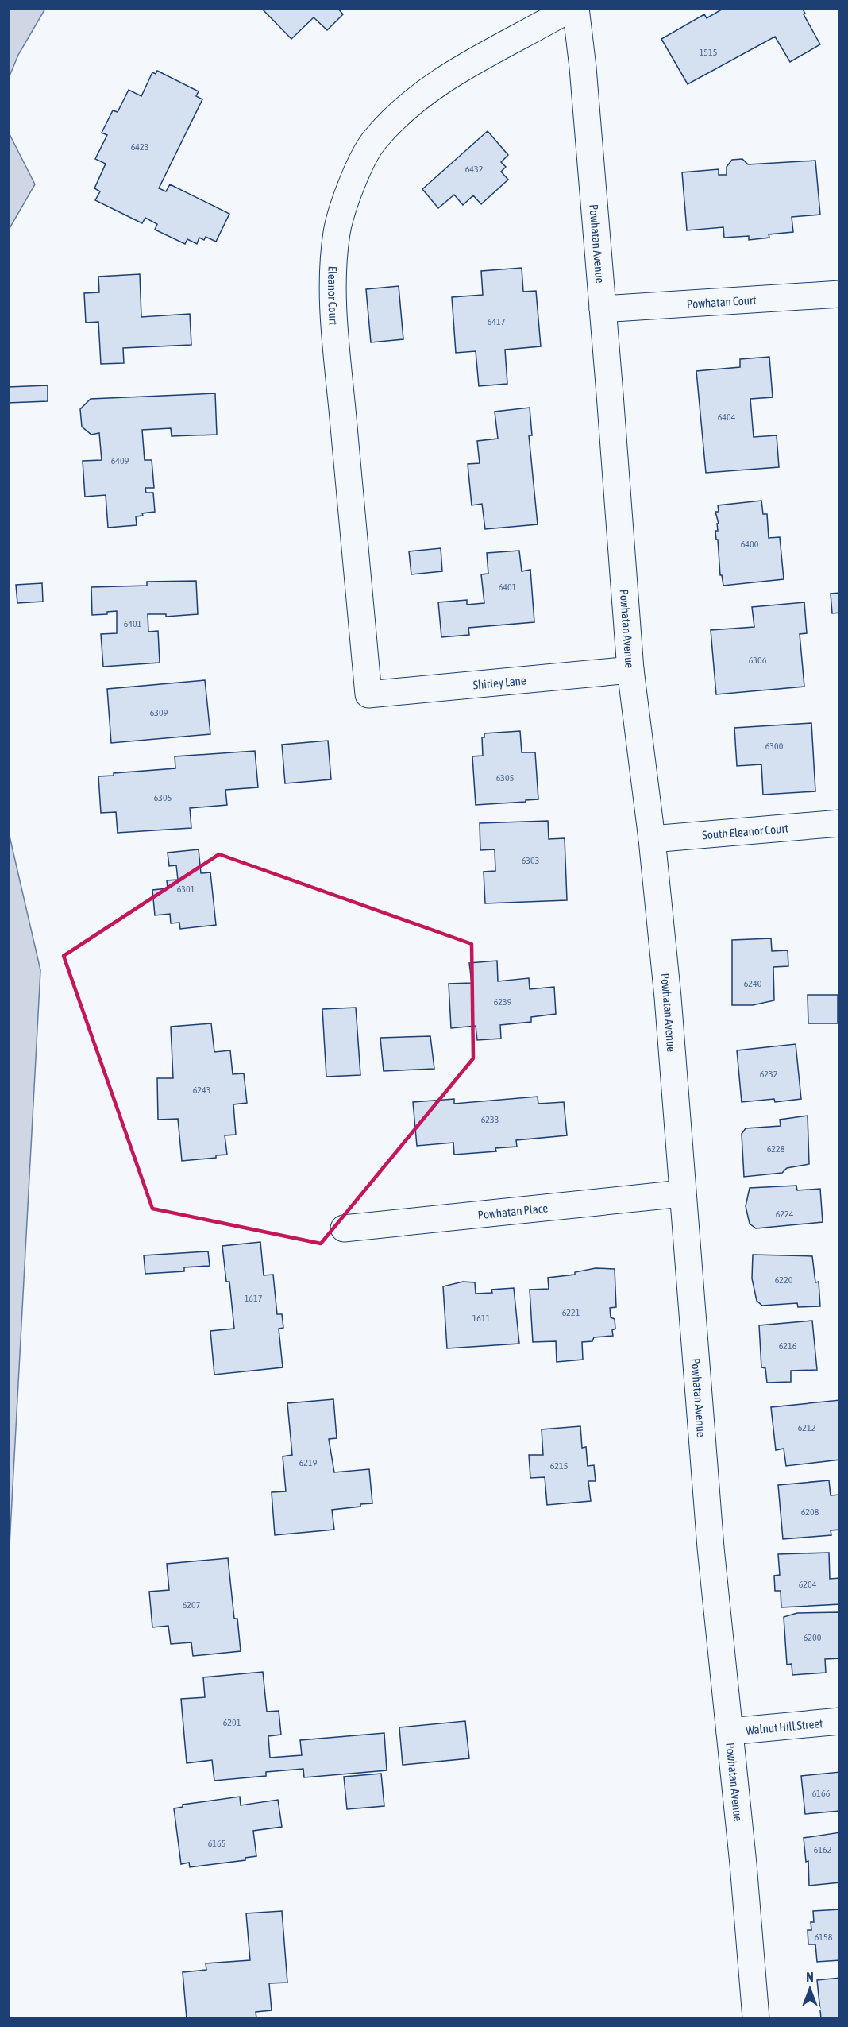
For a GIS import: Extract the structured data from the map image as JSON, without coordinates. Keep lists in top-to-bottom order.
{
  "streets": {
    "street": [
      "Powhatan Avenue",
      "Eleanor Court",
      "Powhatan Court",
      "Shirley Lane",
      "South Eleanor Court",
      "Powhatan Place",
      "Walnut Hill Street"
    ]
  },
  "crossings": [
    ["Powhatan Avenue", "Powhatan Court"],
    ["Powhatan Avenue", "Shirley Lane"],
    ["Powhatan Avenue", "South Eleanor Court"],
    ["Powhatan Avenue", "Powhatan Place"],
    ["Powhatan Avenue", "Walnut Hill Street"],
    ["Eleanor Court", "Shirley Lane"]
  ],
  "house_numbers": [
    "1515",
    "6423",
    "6432",
    "6417",
    "6404",
    "6409",
    "6400",
    "6401",
    "6401",
    "6306",
    "6309",
    "6300",
    "6305",
    "6305",
    "6303",
    "6301",
    "6240",
    "6239",
    "6232",
    "6243",
    "6233",
    "6228",
    "6224",
    "6220",
    "1617",
    "6221",
    "1611",
    "6216",
    "6212",
    "6219",
    "6215",
    "6208",
    "6204",
    "6207",
    "6200",
    "6201",
    "6166",
    "6165",
    "6162",
    "6158"
  ],
  "north": "top"
}
